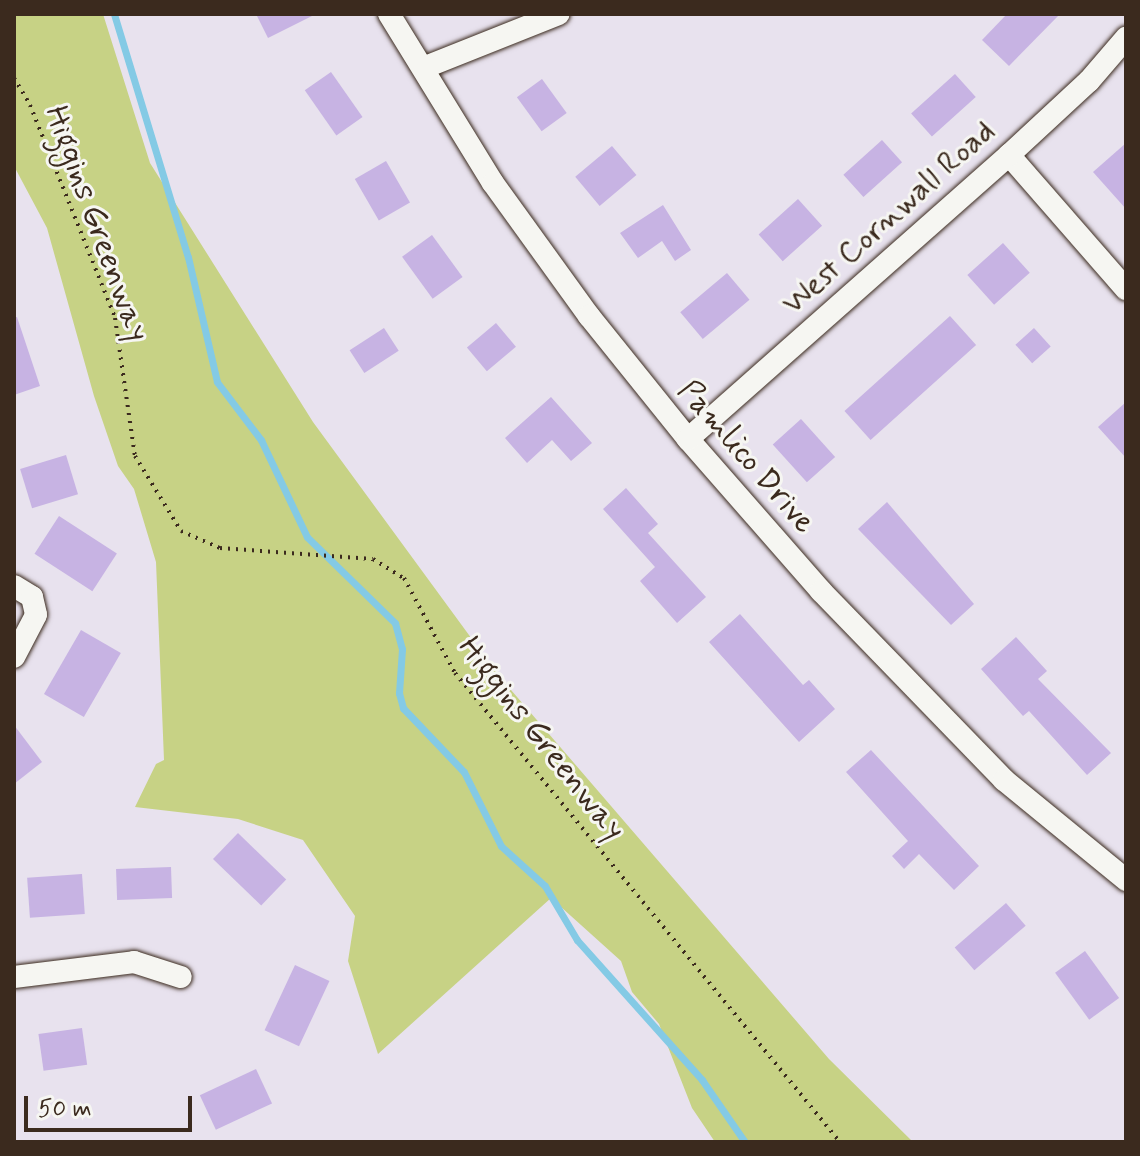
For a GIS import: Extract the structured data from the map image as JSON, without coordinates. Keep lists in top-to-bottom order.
{
  "streets": {
    "street": ["West Cornwall Road", "Pamlico Drive"],
    "path": ["Higgins Greenway"]
  },
  "crossings": [
    ["West Cornwall Road", "Pamlico Drive"]
  ],
  "scale_bar": "50 m"
}
